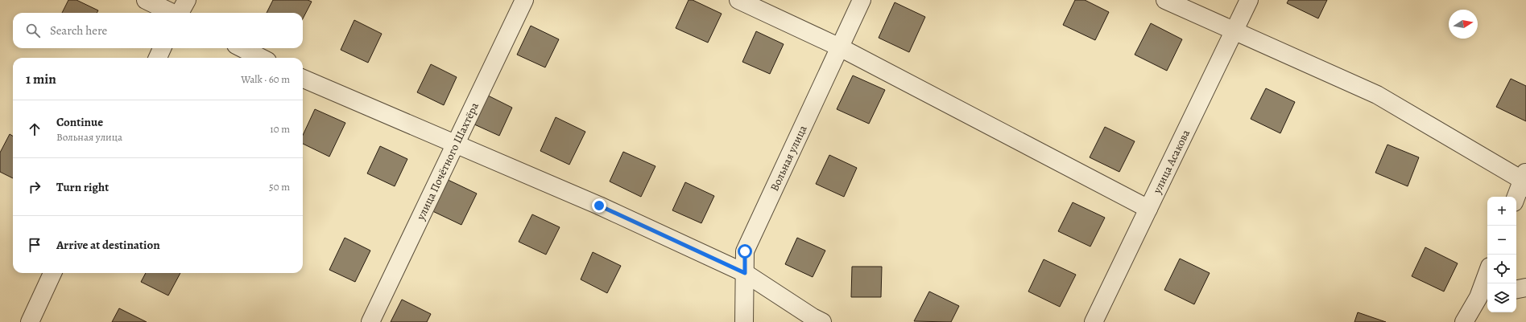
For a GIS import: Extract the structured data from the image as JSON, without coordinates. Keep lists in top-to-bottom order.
{
  "streets": {
    "street": ["Вольная улица", "улица Почётного Шахтёра", "улица Асакова"]
  },
  "north": "right",
  "page": {
    "search": "Search here",
    "heading": ["1 min", "Walk · 60 m"],
    "list": [
      ["Continue", "Вольная улица", "10 m"],
      ["Turn right", "50 m"],
      "Arrive at destination"
    ],
    "map_buttons": ["+", "−"]
  }
}
